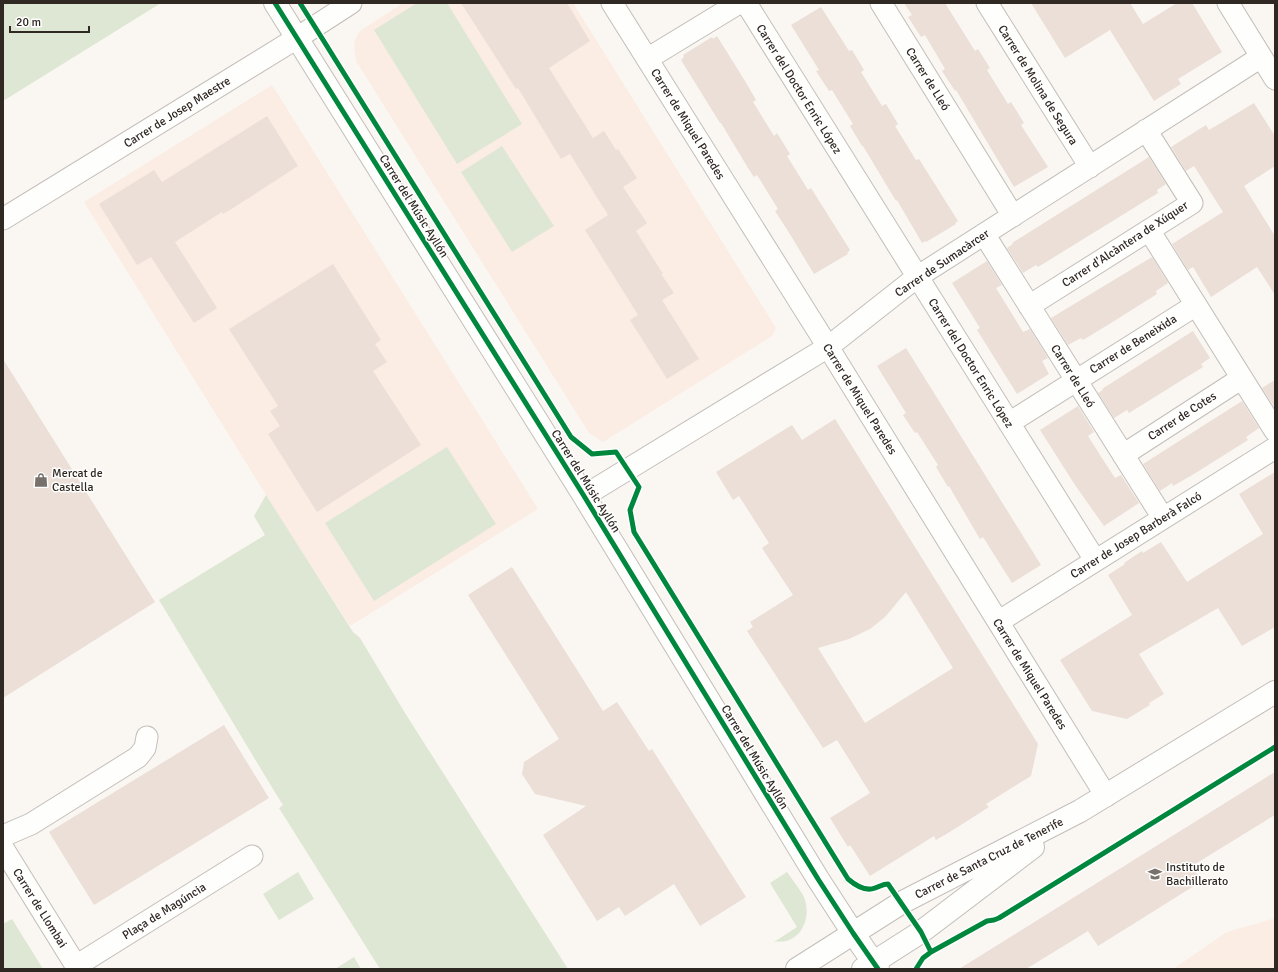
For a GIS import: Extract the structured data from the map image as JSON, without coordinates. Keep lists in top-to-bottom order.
{
  "streets": {
    "street": [
      "Carrer de Lleó",
      "Carrer de Molina de Segura",
      "Carrer del Doctor Enric López",
      "Carrer de Josep Maestre",
      "Carrer de Miquel Paredes",
      "Carrer del Músic Ayllón",
      "Carrer d'Alcàntera de Xúquer",
      "Carrer de Sumacàrcer",
      "Carrer de Beneixida",
      "Carrer de Cotes",
      "Carrer de Josep Barberà Falcó",
      "Carrer de Santa Cruz de Tenerife",
      "Carrer de Llombai",
      "Plaça de Magúncia"
    ]
  },
  "crossings": [
    ["Carrer de Lleó", "Carrer d'Alcàntera de Xúquer"],
    ["Carrer de Lleó", "Carrer de Sumacàrcer"],
    ["Carrer de Lleó", "Carrer de Beneixida"],
    ["Carrer de Lleó", "Carrer de Cotes"],
    ["Carrer de Lleó", "Carrer de Josep Barberà Falcó"],
    ["Carrer de Molina de Segura", "Carrer de Sumacàrcer"],
    ["Carrer del Doctor Enric López", "Carrer de Sumacàrcer"],
    ["Carrer del Doctor Enric López", "Carrer de Beneixida"],
    ["Carrer del Doctor Enric López", "Carrer de Josep Barberà Falcó"],
    ["Carrer de Josep Maestre", "Carrer del Músic Ayllón"],
    ["Carrer de Miquel Paredes", "Carrer de Sumacàrcer"],
    ["Carrer de Miquel Paredes", "Carrer de Josep Barberà Falcó"],
    ["Carrer de Miquel Paredes", "Carrer de Santa Cruz de Tenerife"],
    ["Carrer del Músic Ayllón", "Carrer de Sumacàrcer"],
    ["Carrer del Músic Ayllón", "Carrer de Santa Cruz de Tenerife"],
    ["Carrer d'Alcàntera de Xúquer", "Carrer de Sumacàrcer"],
    ["Carrer de Llombai", "Plaça de Magúncia"]
  ],
  "places": {
    "shop": ["Mercat de Castella"],
    "school or university": ["Instituto de Bachillerato"]
  },
  "scale_bar": "20 m"
}
